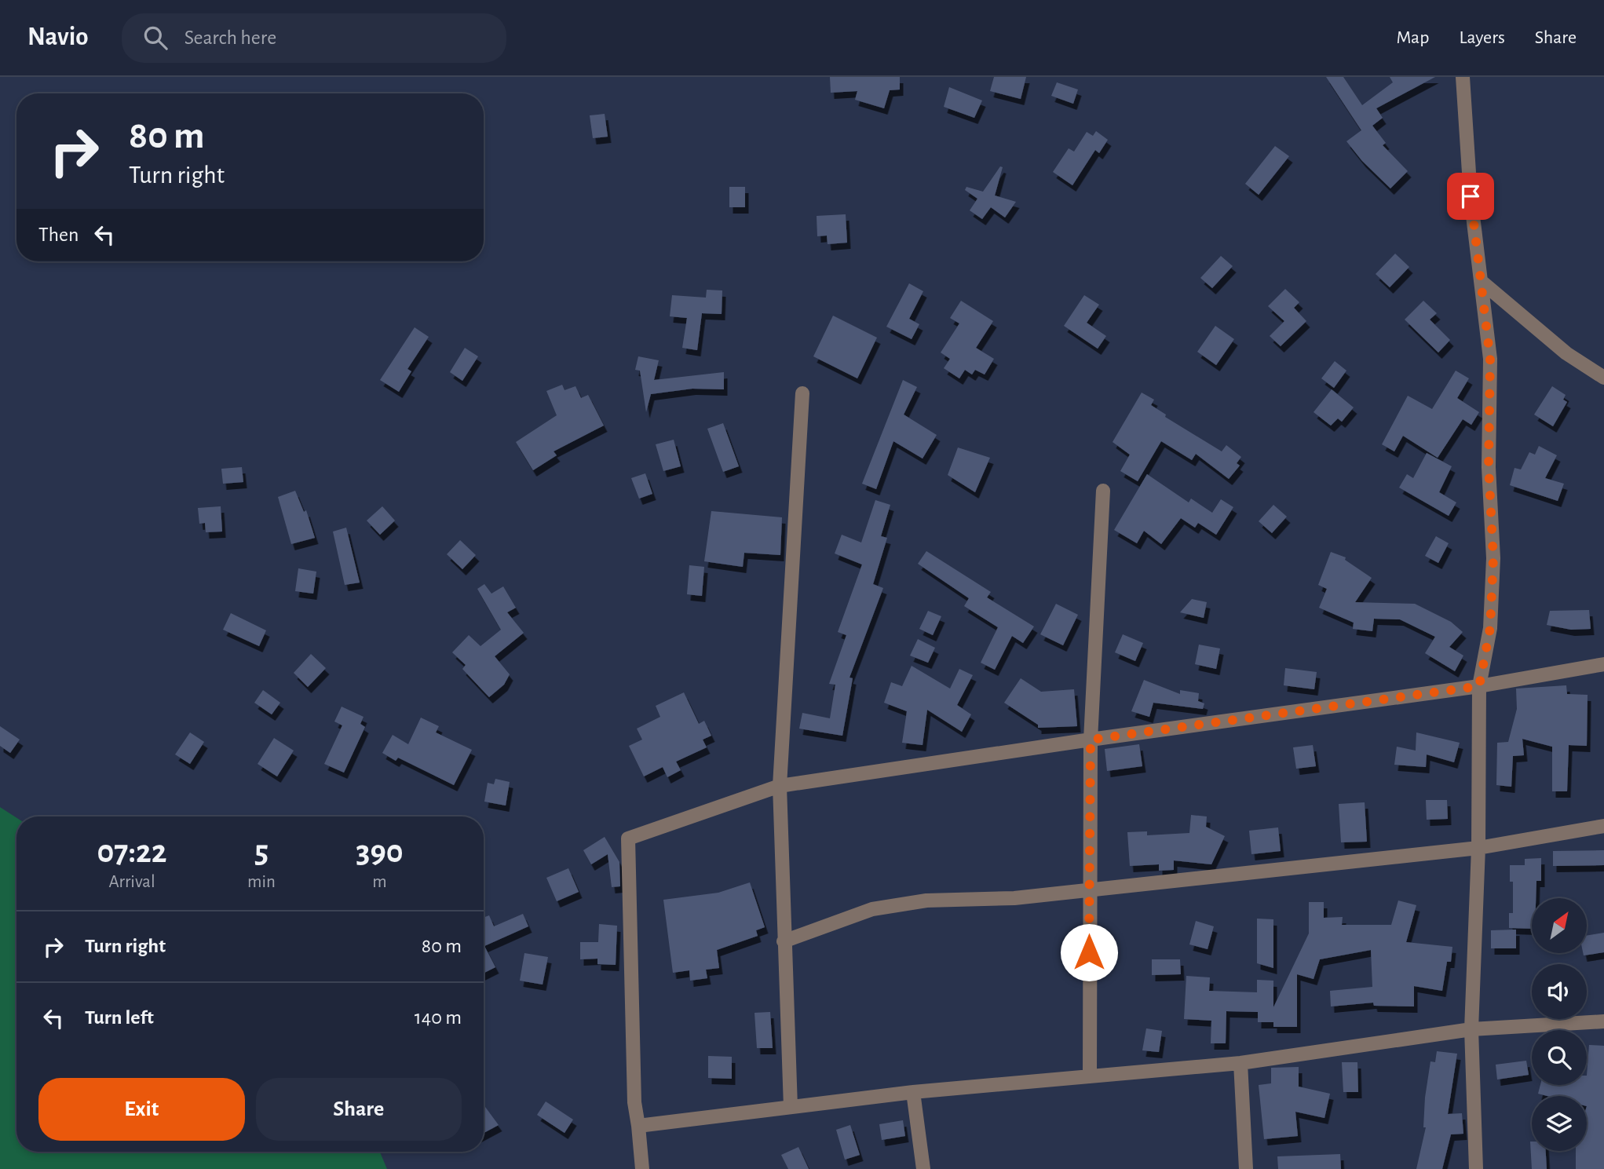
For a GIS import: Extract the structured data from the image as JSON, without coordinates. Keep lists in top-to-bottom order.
{
  "north": "top right",
  "page": {
    "header": "Navio",
    "search": "Search here",
    "nav": ["Map", "Layers", "Share"],
    "turn": ["80 m", "Turn right"],
    "then": "Then",
    "eta": [
      "07:22",
      "Arrival",
      "5",
      "min",
      "390",
      "m"
    ],
    "list": [
      {
        "name": "Turn right",
        "value": "80 m"
      },
      {
        "name": "Turn left",
        "value": "140 m"
      }
    ],
    "buttons": ["Exit", "Share"]
  }
}
